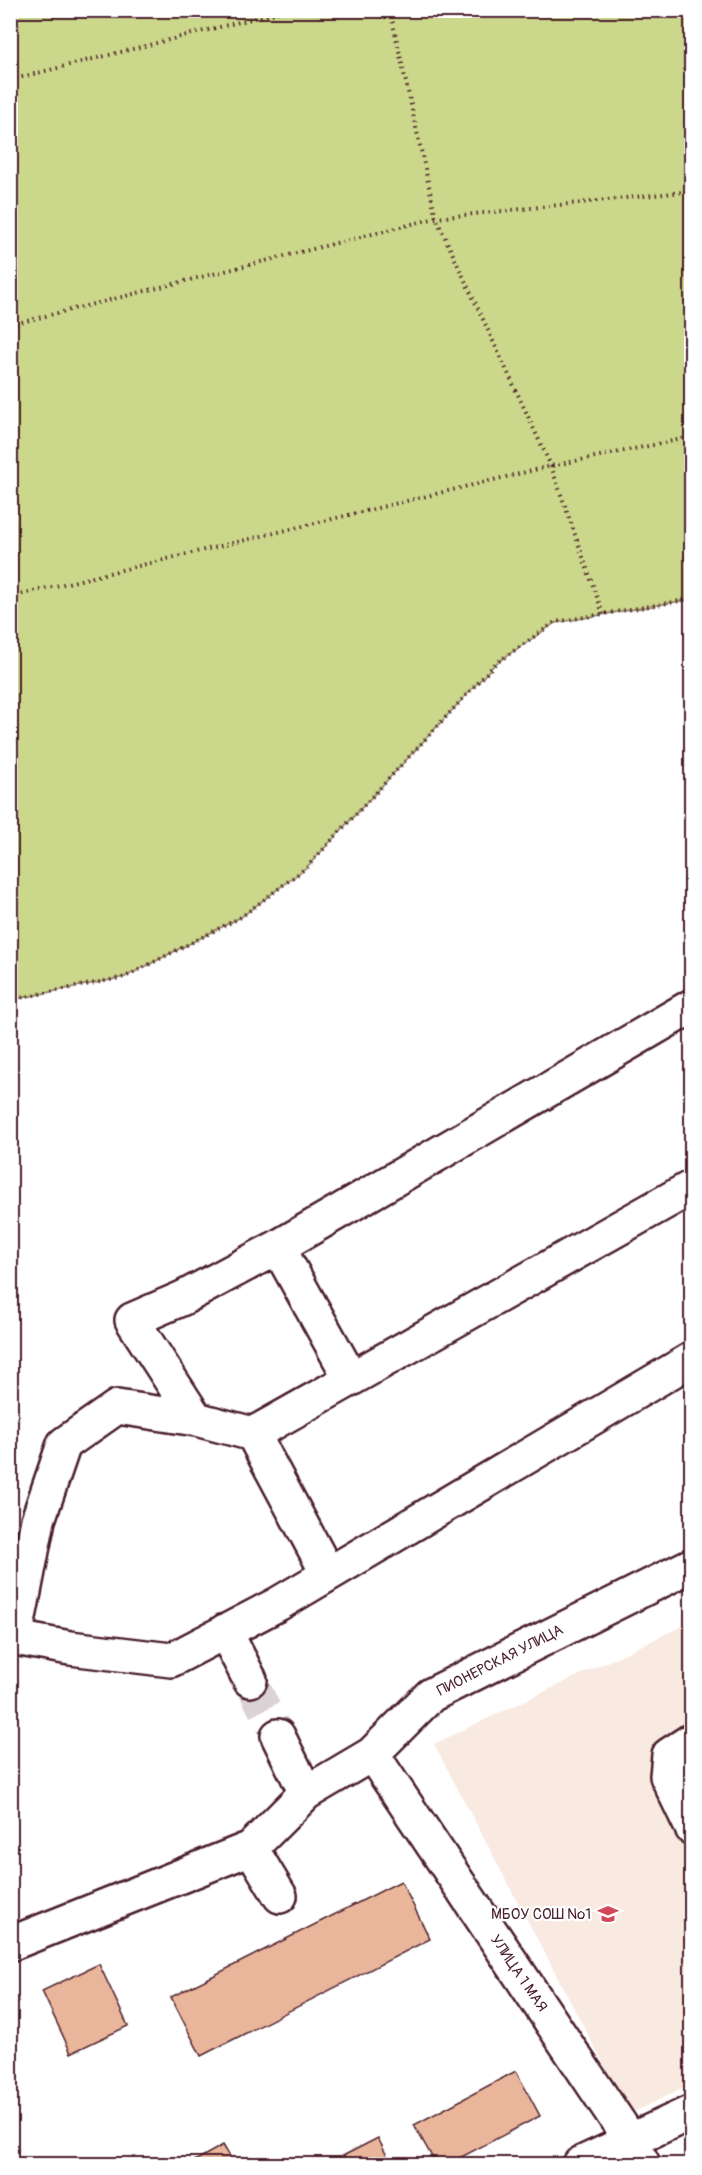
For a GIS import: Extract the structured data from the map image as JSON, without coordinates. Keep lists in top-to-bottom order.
{
  "streets": {
    "street": ["ПИОНЕРСКАЯ УЛИЦА", "УЛИЦА 1 МАЯ"]
  },
  "crossings": [
    ["ПИОНЕРСКАЯ УЛИЦА", "УЛИЦА 1 МАЯ"]
  ],
  "places": {
    "school or university": ["МБОУ СОШ №1"]
  }
}
